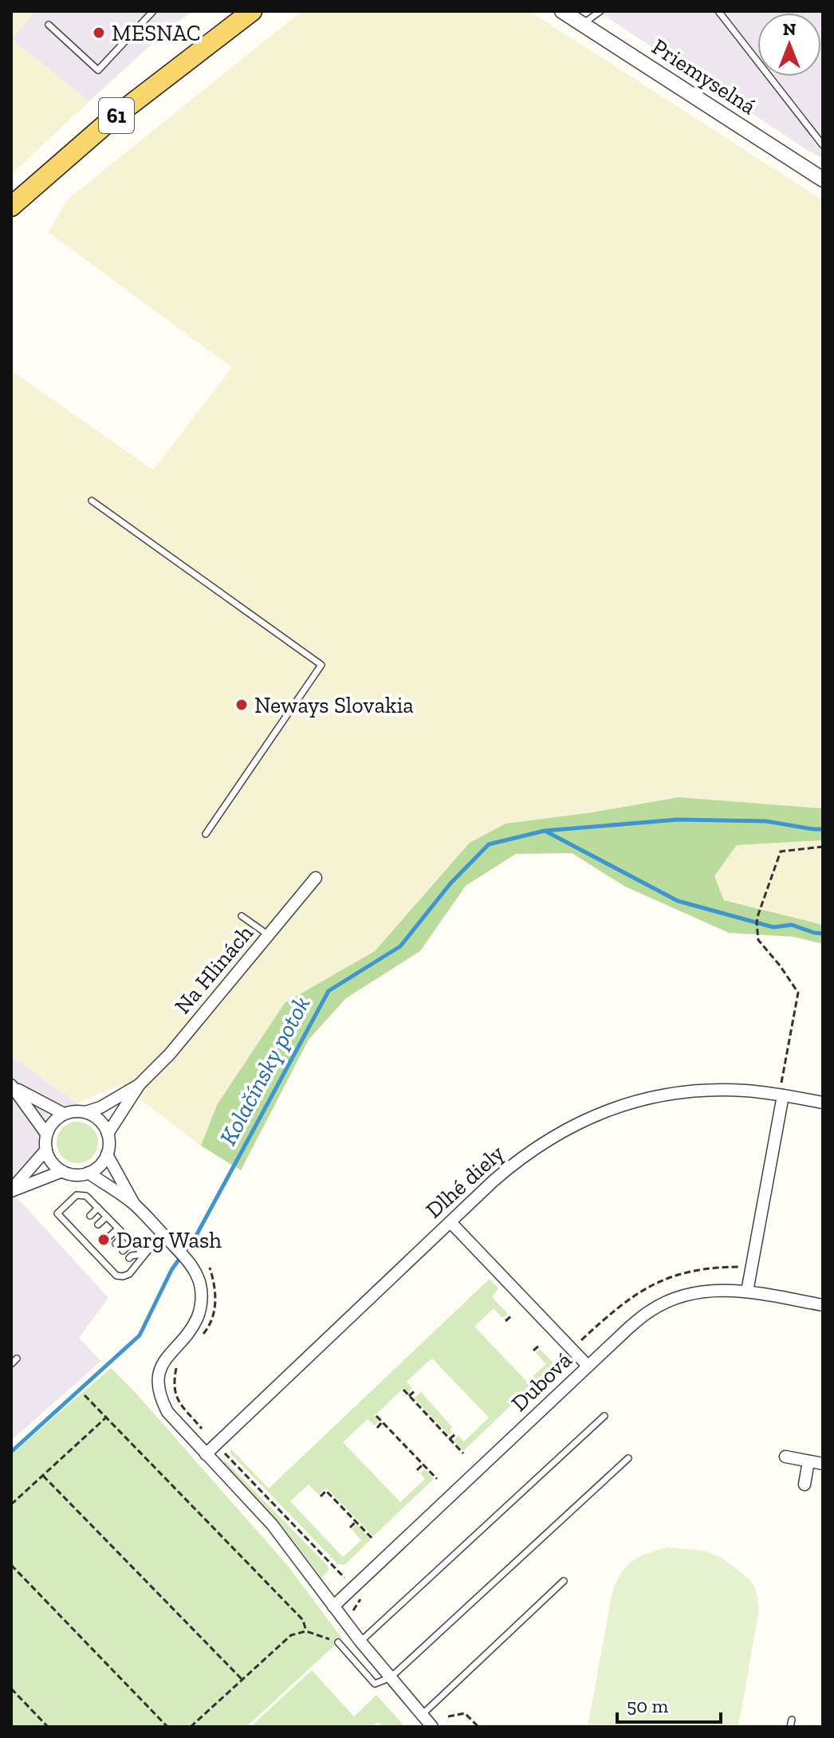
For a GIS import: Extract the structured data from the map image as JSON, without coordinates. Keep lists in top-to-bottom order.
{
  "streets": {
    "main road": ["61"],
    "street": [
      "Priemyselná",
      "Na Hlinách",
      "Dlhé diely",
      "Dubová"
    ]
  },
  "water": ["Kolačínsky potok"],
  "places": ["MESNAC", "Neways Slovakia", "Darg Wash"],
  "scale_bar": "50 m",
  "north": "top"
}
